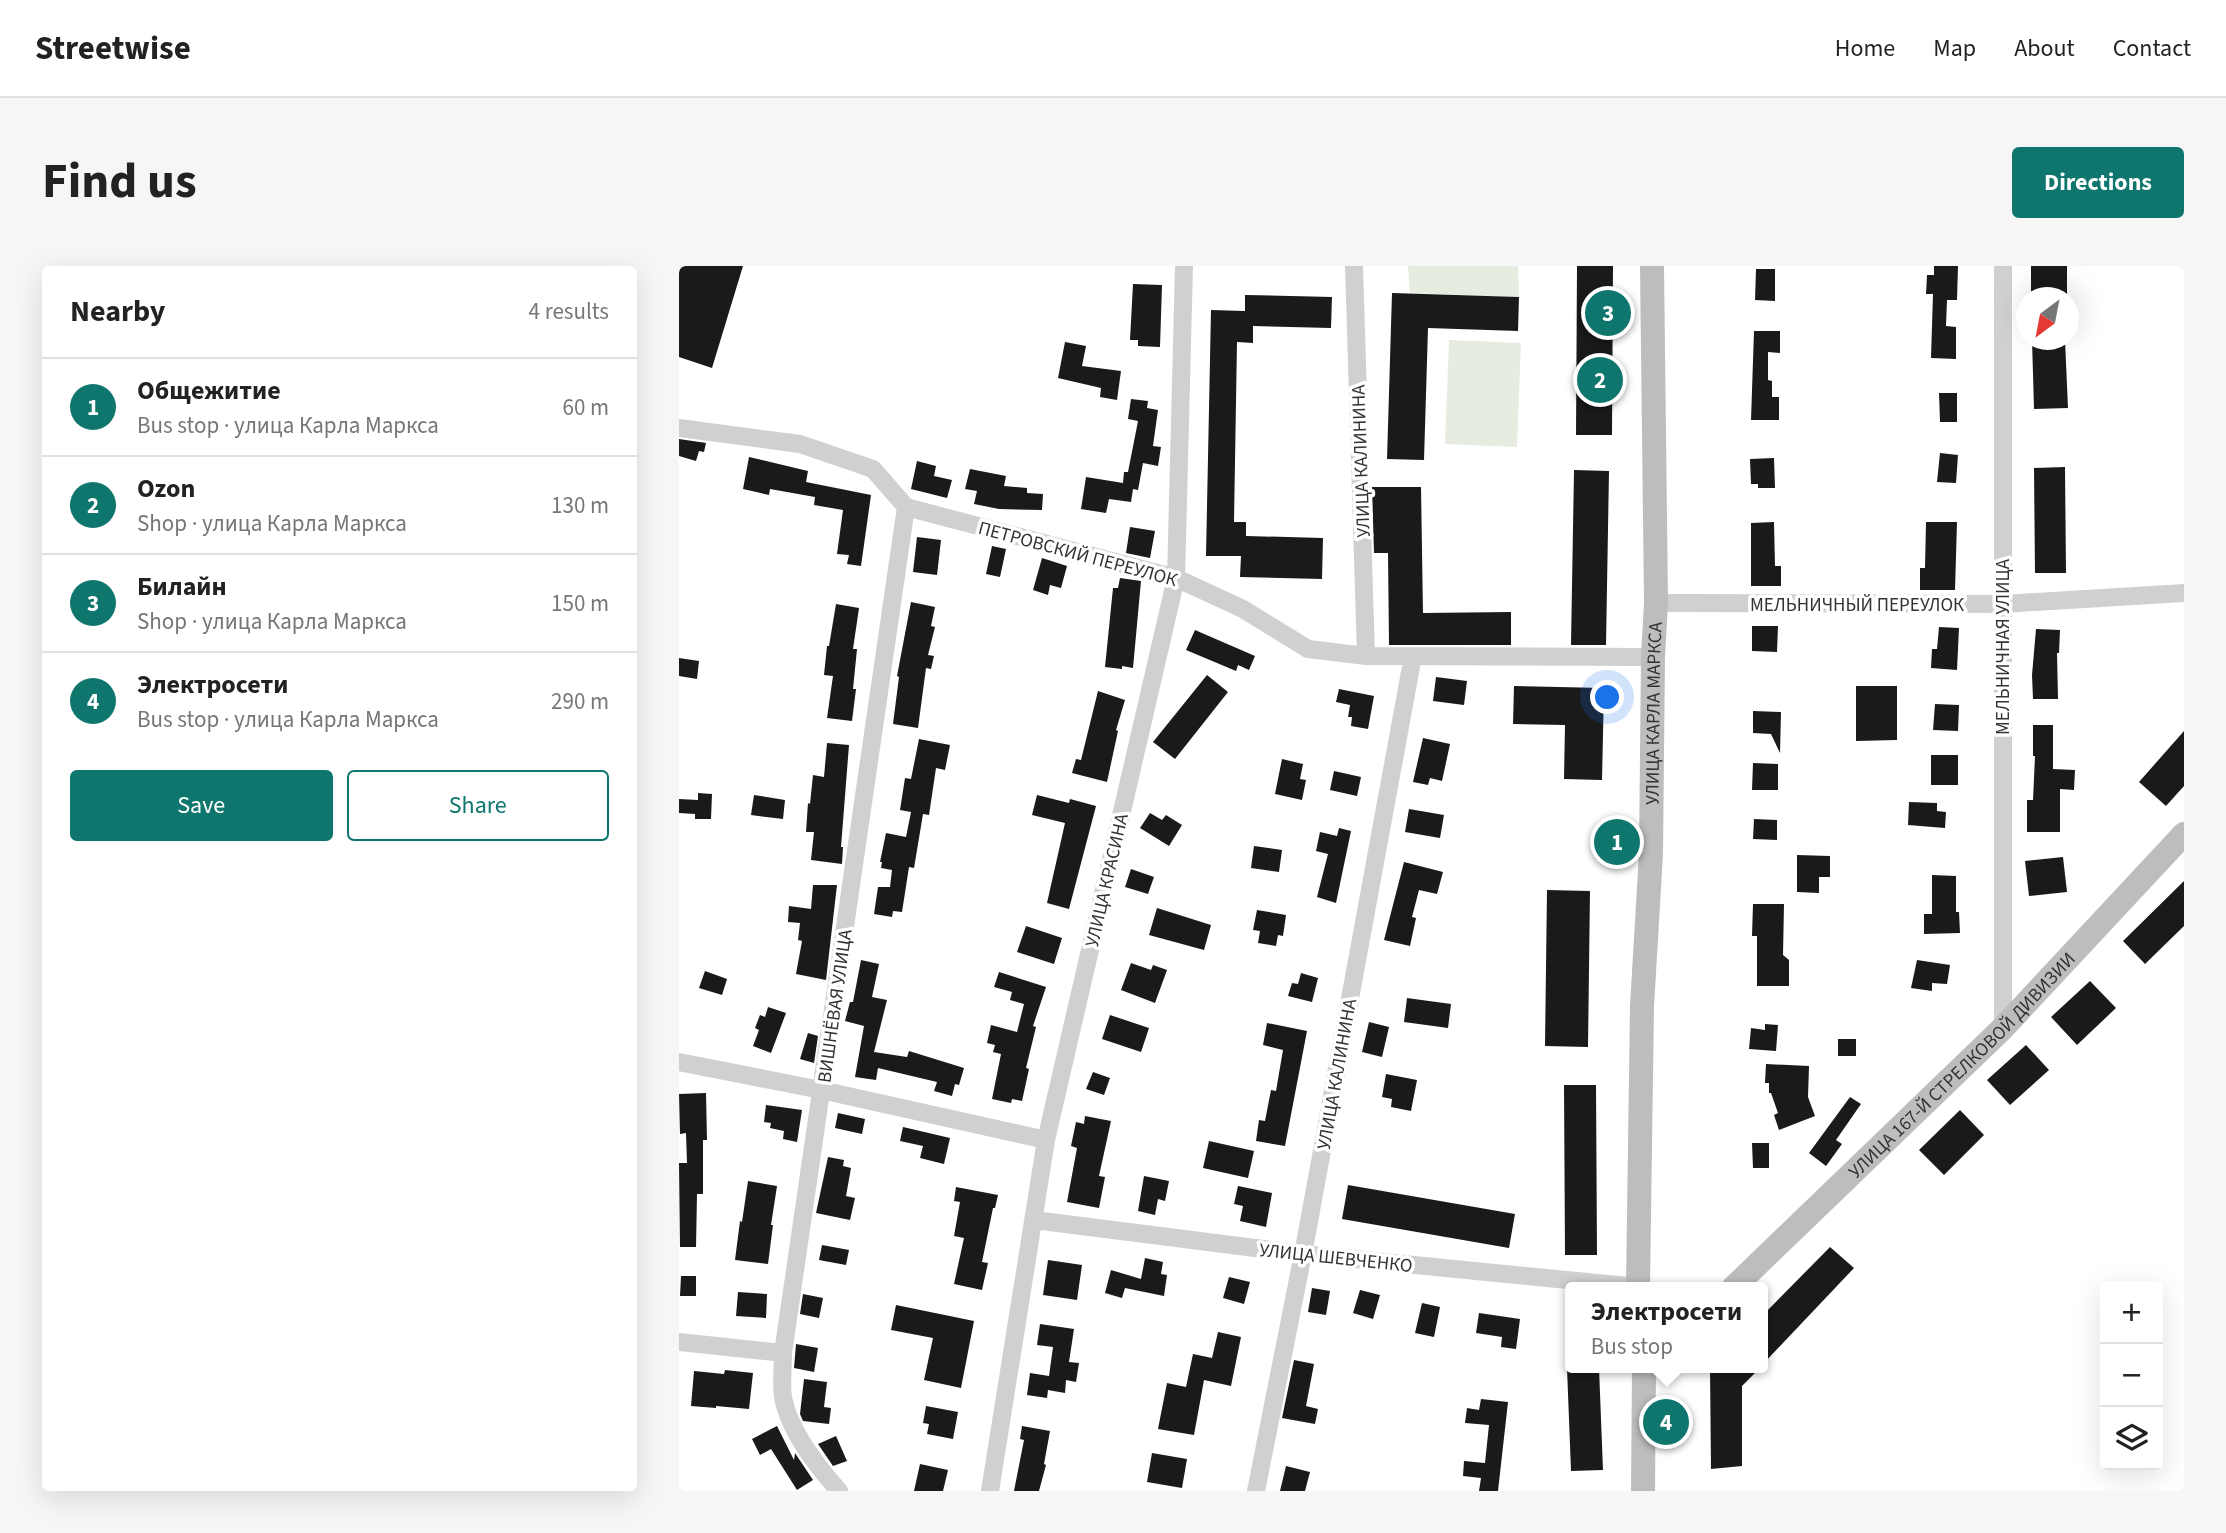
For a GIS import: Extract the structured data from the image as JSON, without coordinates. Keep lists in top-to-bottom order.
{
  "streets": {
    "street": [
      "УЛИЦА КАЛИНИНА",
      "ПЕТРОВСКИЙ ПЕРЕУЛОК",
      "МЕЛЬНИЧНЫЙ ПЕРЕУЛОК",
      "МЕЛЬНИЧНАЯ УЛИЦА",
      "УЛИЦА КАРЛА МАРКСА",
      "УЛИЦА КРАСИНА",
      "ВИШНЁВАЯ УЛИЦА",
      "УЛИЦА 167-Й СТРЕЛКОВОЙ ДИВИЗИИ",
      "УЛИЦА ШЕВЧЕНКО"
    ]
  },
  "crossings": [
    ["УЛИЦА КАЛИНИНА", "ПЕТРОВСКИЙ ПЕРЕУЛОК"],
    ["УЛИЦА КАЛИНИНА", "УЛИЦА ШЕВЧЕНКО"],
    ["ПЕТРОВСКИЙ ПЕРЕУЛОК", "УЛИЦА КАРЛА МАРКСА"],
    ["ПЕТРОВСКИЙ ПЕРЕУЛОК", "УЛИЦА КРАСИНА"],
    ["ПЕТРОВСКИЙ ПЕРЕУЛОК", "ВИШНЁВАЯ УЛИЦА"],
    ["МЕЛЬНИЧНЫЙ ПЕРЕУЛОК", "МЕЛЬНИЧНАЯ УЛИЦА"],
    ["МЕЛЬНИЧНЫЙ ПЕРЕУЛОК", "УЛИЦА КАРЛА МАРКСА"],
    ["МЕЛЬНИЧНАЯ УЛИЦА", "УЛИЦА 167-Й СТРЕЛКОВОЙ ДИВИЗИИ"],
    ["УЛИЦА КРАСИНА", "УЛИЦА ШЕВЧЕНКО"]
  ],
  "north": "bottom left",
  "page": {
    "header": "Streetwise",
    "nav": [
      "Home",
      "Map",
      "About",
      "Contact"
    ],
    "title": "Find us",
    "buttons": [
      "Directions",
      ["Save", "Share"]
    ],
    "heading": ["Nearby", "4 results"],
    "pins": [
      "3",
      "2",
      "1",
      "4"
    ],
    "list": [
      {
        "mark": "1",
        "name": "Общежитие",
        "note": "Bus stop · улица Карла Маркса",
        "value": "60 m"
      },
      {
        "mark": "2",
        "name": "Ozon",
        "note": "Shop · улица Карла Маркса",
        "value": "130 m"
      },
      {
        "mark": "3",
        "name": "Билайн",
        "note": "Shop · улица Карла Маркса",
        "value": "150 m"
      },
      {
        "mark": "4",
        "name": "Электросети",
        "note": "Bus stop · улица Карла Маркса",
        "value": "290 m"
      }
    ],
    "map_buttons": ["+", "−"],
    "popup": ["Электросети", "Bus stop"]
  }
}
